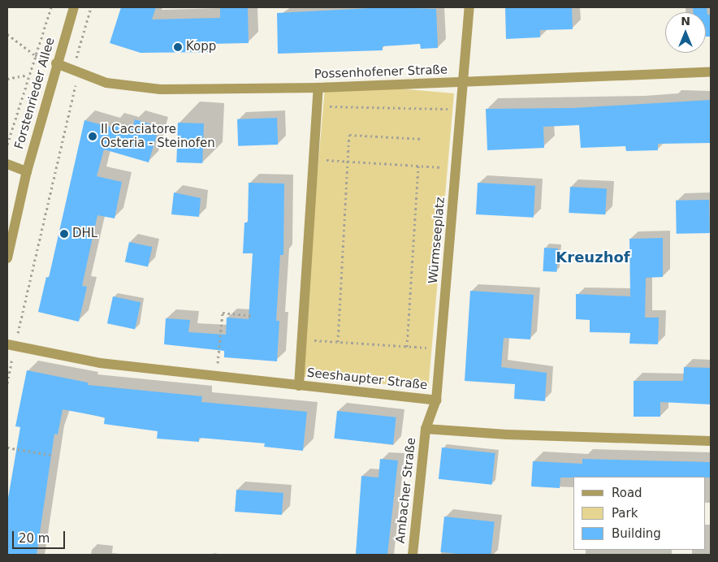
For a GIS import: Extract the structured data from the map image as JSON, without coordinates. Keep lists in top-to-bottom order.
{
  "streets": {
    "street": [
      "Possenhofener Straße",
      "Forstenrieder Allee",
      "Würmseeplatz",
      "Seeshaupter Straße",
      "Ambacher Straße"
    ]
  },
  "crossings": [
    ["Possenhofener Straße", "Forstenrieder Allee"],
    ["Possenhofener Straße", "Würmseeplatz"],
    ["Würmseeplatz", "Seeshaupter Straße"],
    ["Seeshaupter Straße", "Ambacher Straße"]
  ],
  "districts": ["Kreuzhof"],
  "places": ["Kopp", "Il Cacciatore Osteria - Steinofen", "DHL"],
  "legend": ["Road", "Park", "Building"],
  "scale_bar": "20 m",
  "north": "top"
}
